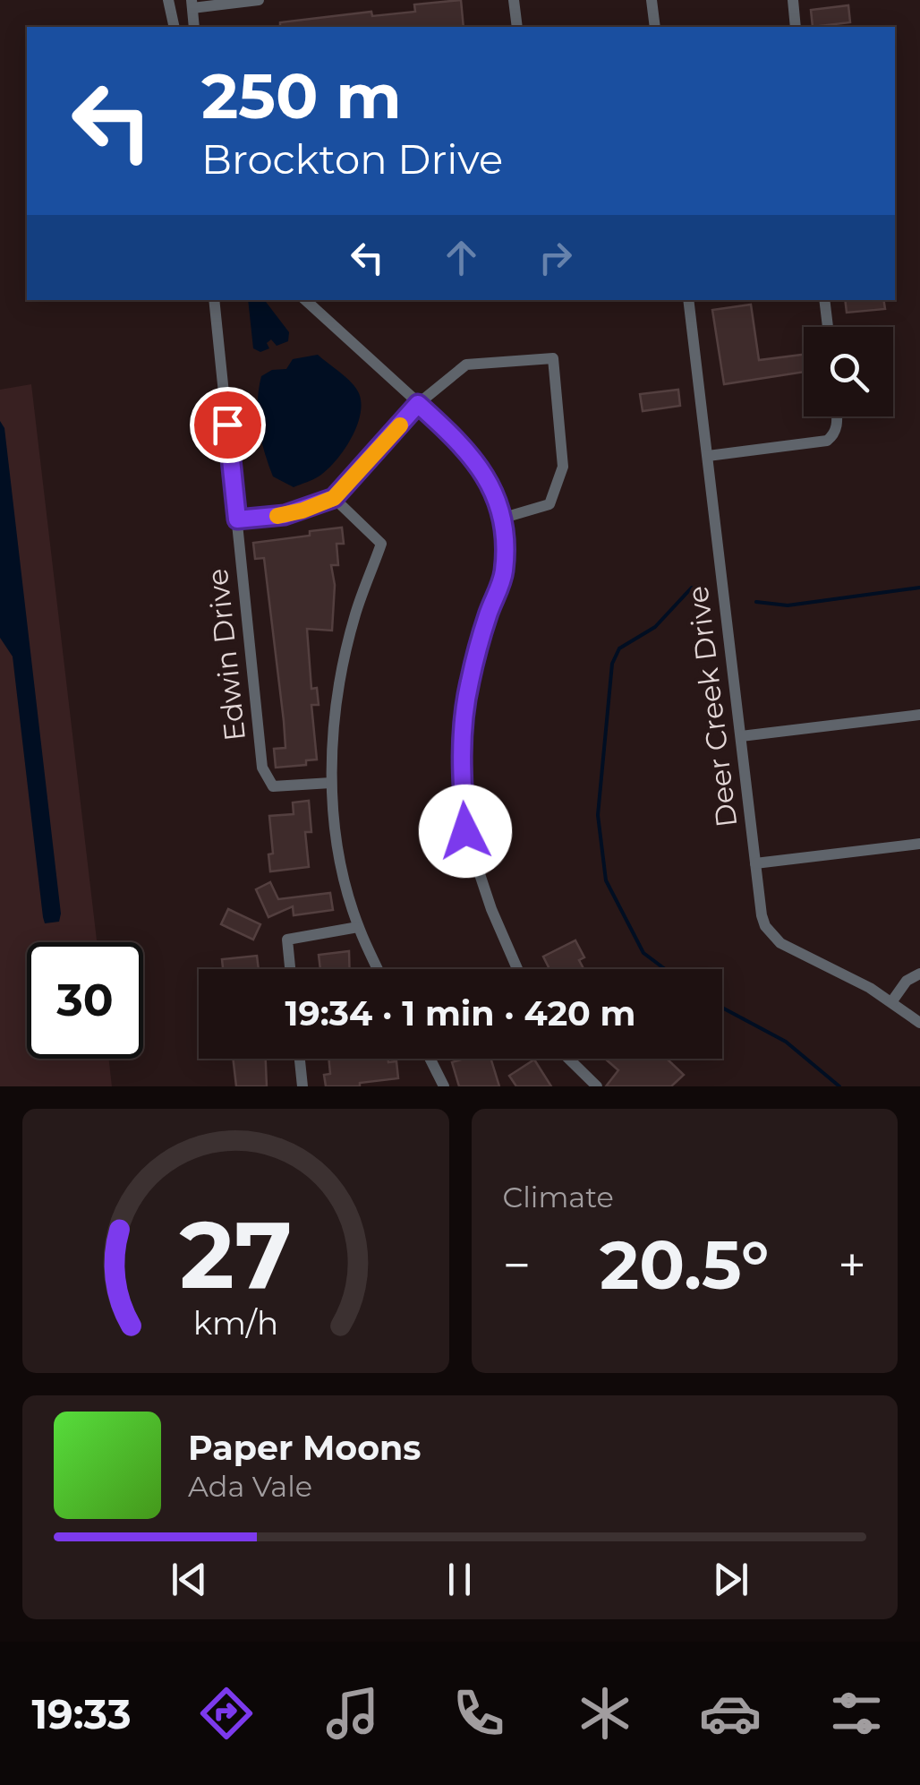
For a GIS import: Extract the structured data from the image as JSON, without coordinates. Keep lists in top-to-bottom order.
{
  "streets": {
    "street": ["Edwin Drive", "Deer Creek Drive"]
  },
  "page": {
    "turn": ["250 m", "Brockton Drive"],
    "limit": "30",
    "trip": "19:34 · 1 min · 420 m",
    "tile": "Climate",
    "heat": ["−", "20.5°", "+"],
    "song": ["Paper Moons", "Ada Vale"],
    "tabs": "19:33",
    "gauge": ["27", "km/h"]
  }
}
